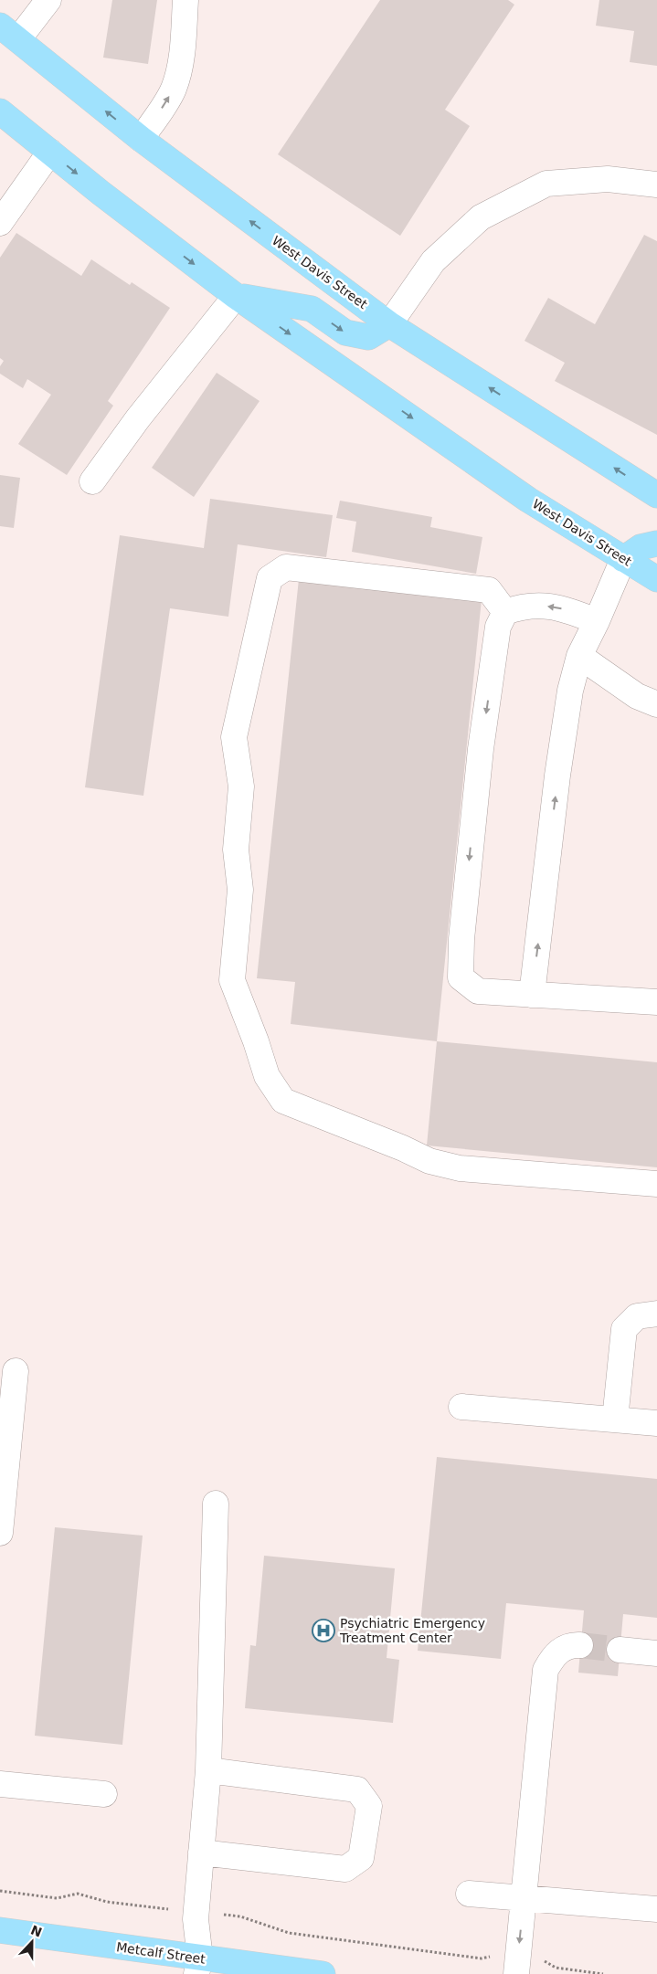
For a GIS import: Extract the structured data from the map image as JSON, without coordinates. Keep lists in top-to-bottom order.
{
  "streets": {
    "main road": ["West Davis Street", "Metcalf Street"]
  },
  "places": {
    "hospital": ["Psychiatric Emergency Treatment Center"]
  },
  "north": "top"
}
